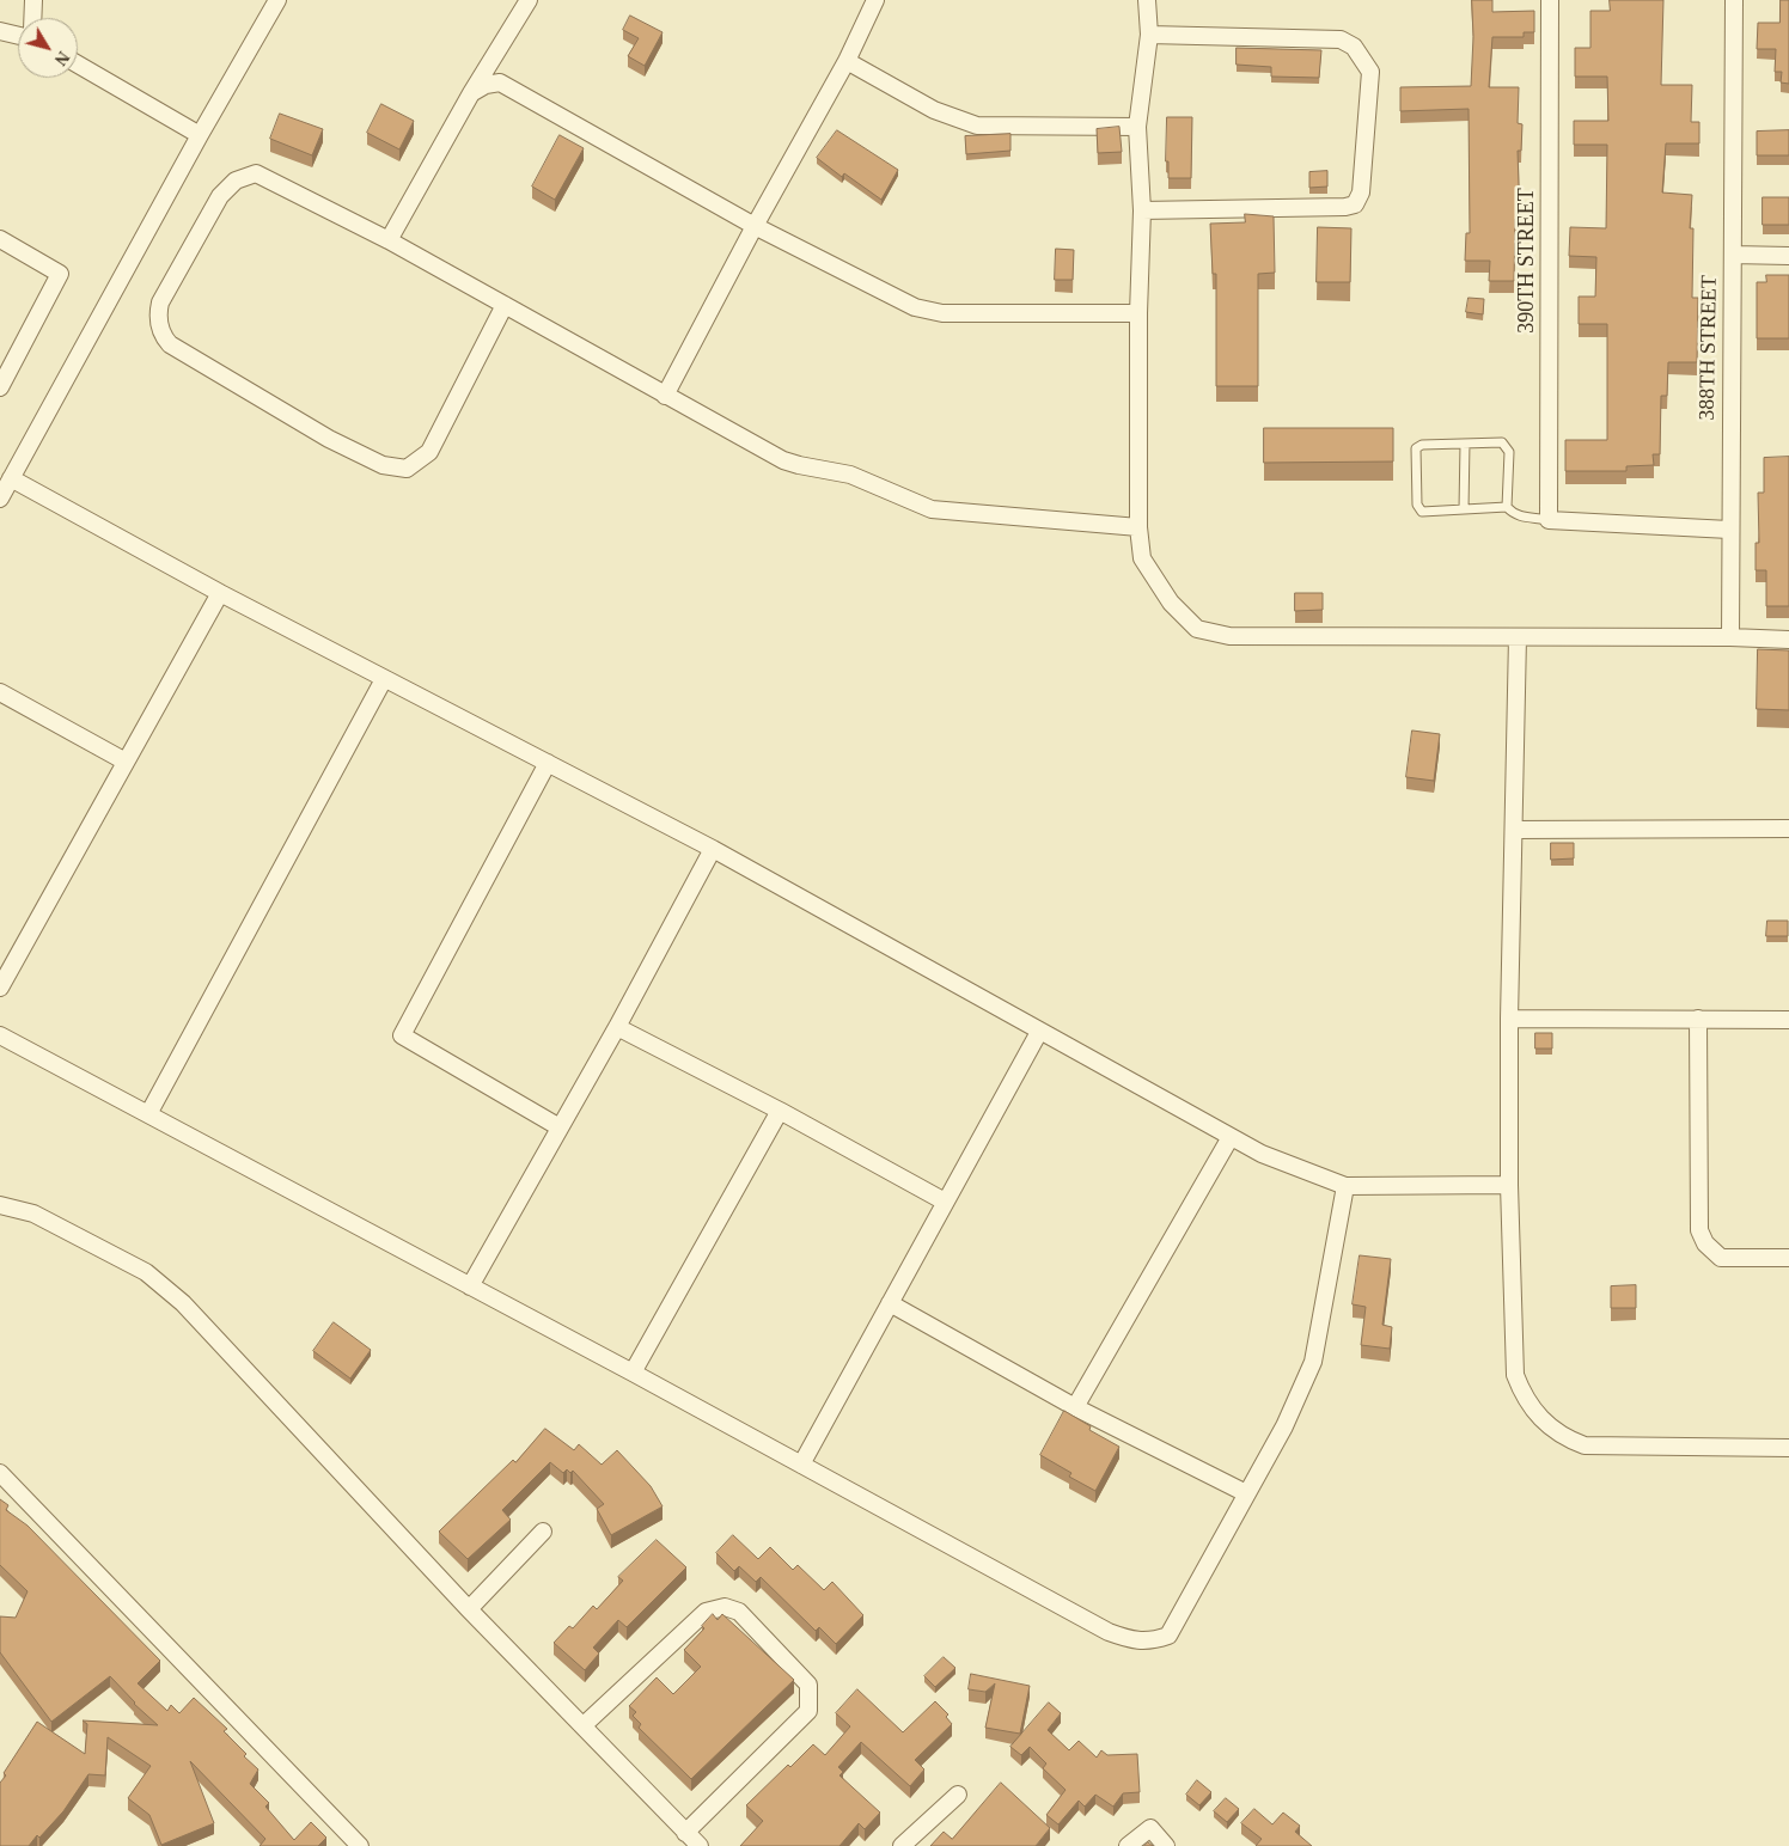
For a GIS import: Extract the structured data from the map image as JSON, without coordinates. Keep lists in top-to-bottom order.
{
  "streets": {
    "street": ["390TH STREET", "388TH STREET"]
  },
  "north": "bottom right"
}
